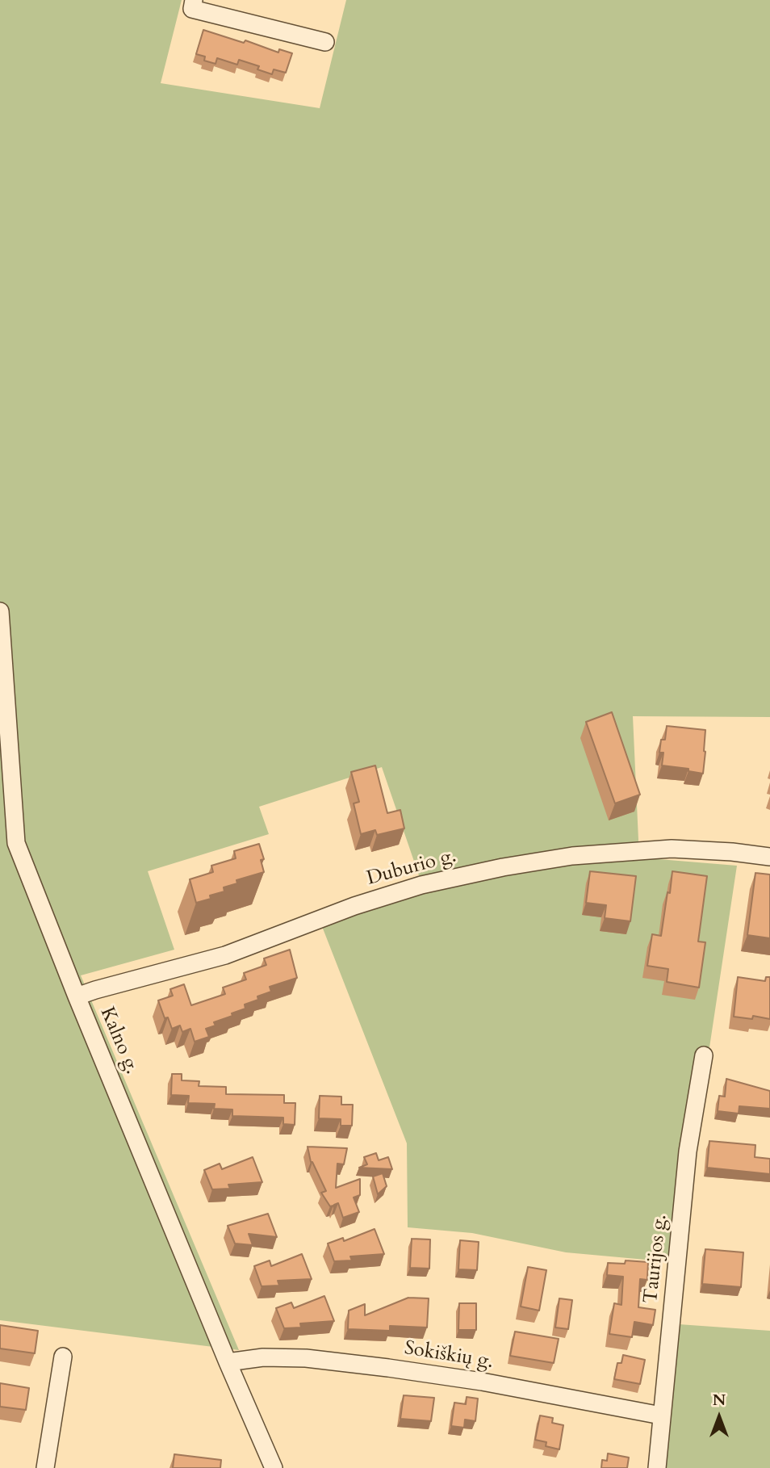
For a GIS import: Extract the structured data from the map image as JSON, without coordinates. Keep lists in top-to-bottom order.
{
  "streets": {
    "street": [
      "Duburio g.",
      "Kalno g.",
      "Taurijos g.",
      "Sokiškių g."
    ]
  },
  "crossings": [
    ["Duburio g.", "Kalno g."],
    ["Kalno g.", "Sokiškių g."],
    ["Taurijos g.", "Sokiškių g."]
  ],
  "north": "top"
}
